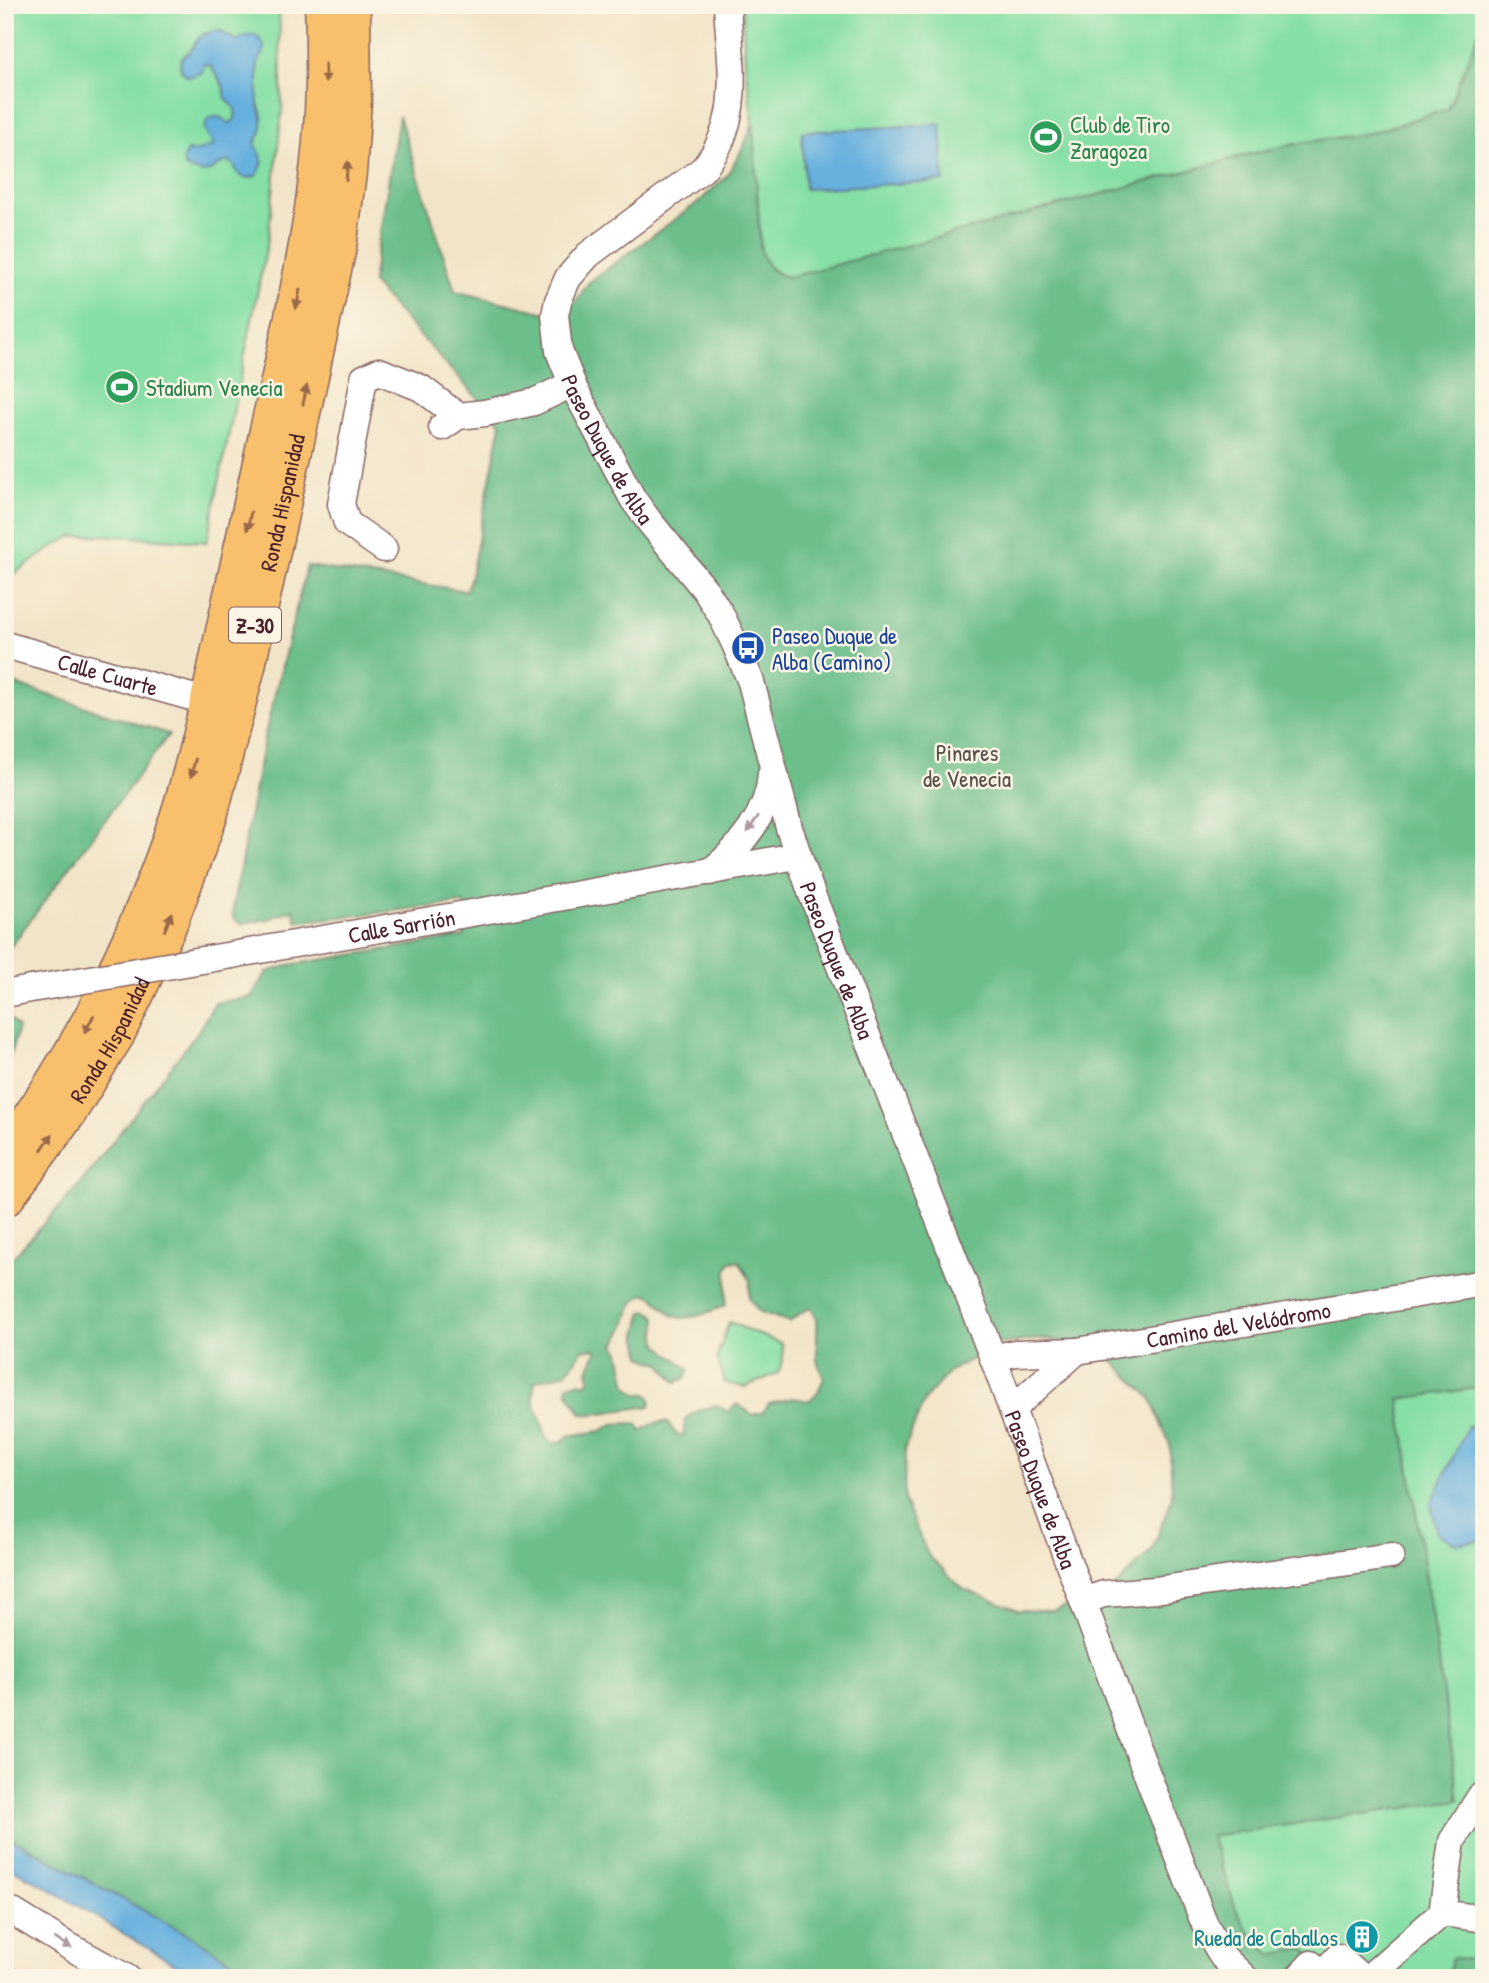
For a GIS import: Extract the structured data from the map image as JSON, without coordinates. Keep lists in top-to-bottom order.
{
  "streets": {
    "highway": ["Ronda Hispanidad", "Z-30"],
    "street": [
      "Paseo Duque de Alba",
      "Calle Cuarte",
      "Calle Sarrión",
      "Camino del Velódromo"
    ]
  },
  "crossings": [
    ["Paseo Duque de Alba", "Calle Sarrión"],
    ["Paseo Duque de Alba", "Camino del Velódromo"],
    ["Ronda Hispanidad", "Calle Cuarte"]
  ],
  "parks": ["Pinares de Venecia"],
  "places": {
    "sports": ["Club de Tiro Zaragoza", "Stadium Venecia"],
    "bus stop": ["Paseo Duque de Alba (Camino)"],
    "building": ["Rueda de Caballos"]
  }
}
